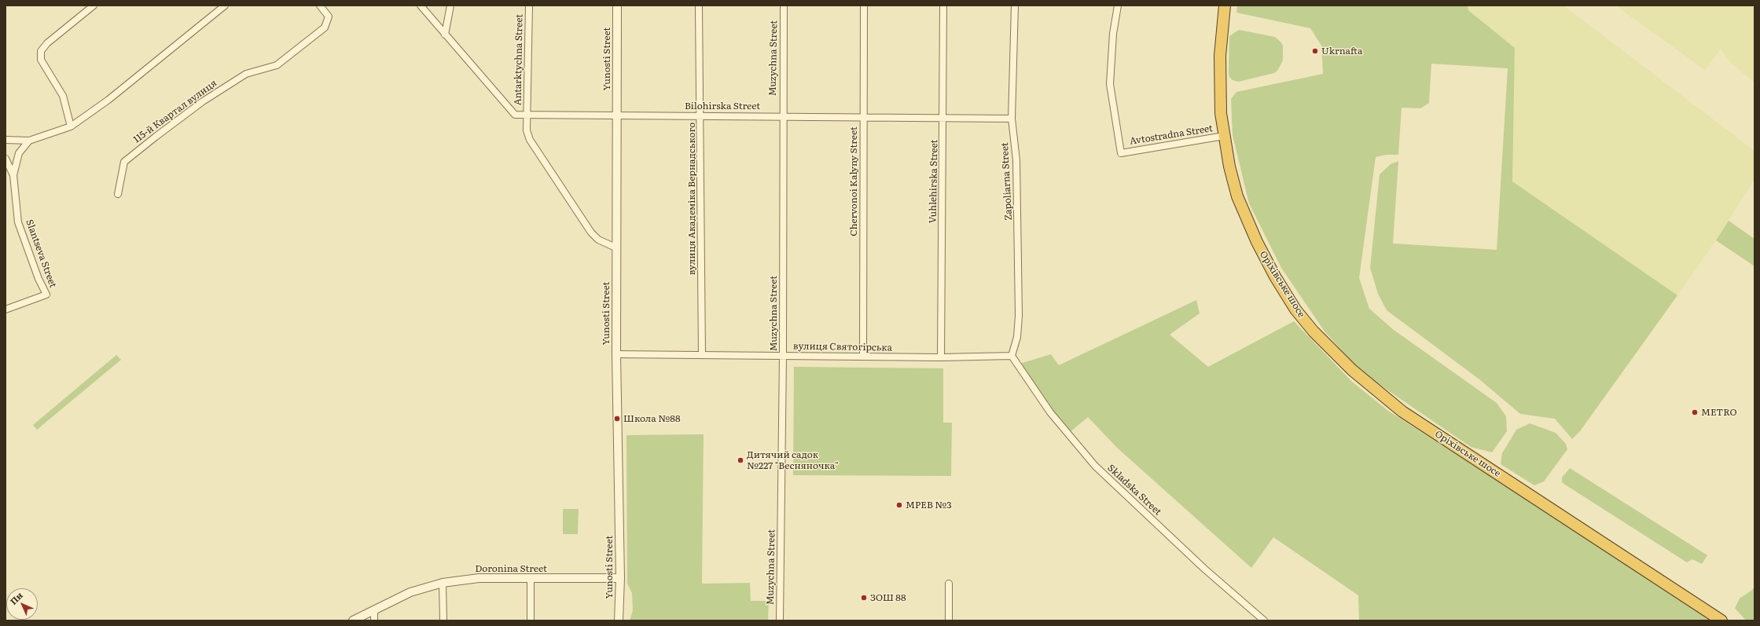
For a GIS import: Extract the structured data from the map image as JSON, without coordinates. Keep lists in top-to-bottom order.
{
  "streets": {
    "highway": ["Оріхівське шосе"],
    "street": [
      "Muzychna Street",
      "Yunosti Street",
      "Antarktychna Street",
      "Bilohirska Street",
      "115-й Квартал вулиця",
      "Avtostradna Street",
      "Chervonoi Kalyny Street",
      "Vuhlehirska Street",
      "Zapoliarna Street",
      "вулиця Академіка Вернадського",
      "Slantseva Street",
      "вулиця Святогірська",
      "Skladska Street",
      "Doronina Street"
    ]
  },
  "crossings": [
    ["Muzychna Street", "Bilohirska Street"],
    ["Muzychna Street", "вулиця Святогірська"],
    ["Yunosti Street", "Antarktychna Street"],
    ["Yunosti Street", "Bilohirska Street"],
    ["Yunosti Street", "вулиця Святогірська"],
    ["Yunosti Street", "Doronina Street"],
    ["Antarktychna Street", "Bilohirska Street"],
    ["Bilohirska Street", "Chervonoi Kalyny Street"],
    ["Bilohirska Street", "Vuhlehirska Street"],
    ["Bilohirska Street", "Zapoliarna Street"],
    ["Bilohirska Street", "вулиця Академіка Вернадського"],
    ["Avtostradna Street", "Оріхівське шосе"],
    ["Chervonoi Kalyny Street", "вулиця Святогірська"],
    ["Vuhlehirska Street", "вулиця Святогірська"],
    ["Zapoliarna Street", "вулиця Святогірська"],
    ["Zapoliarna Street", "Skladska Street"],
    ["вулиця Академіка Вернадського", "вулиця Святогірська"],
    ["вулиця Святогірська", "Skladska Street"]
  ],
  "places": [
    "Ukrnafta",
    "METRO",
    "Школа №88",
    "Дитячий садок №227 \"Весняночка\"",
    "МРЕВ №3",
    "ЗОШ 88"
  ],
  "north": "top left"
}
